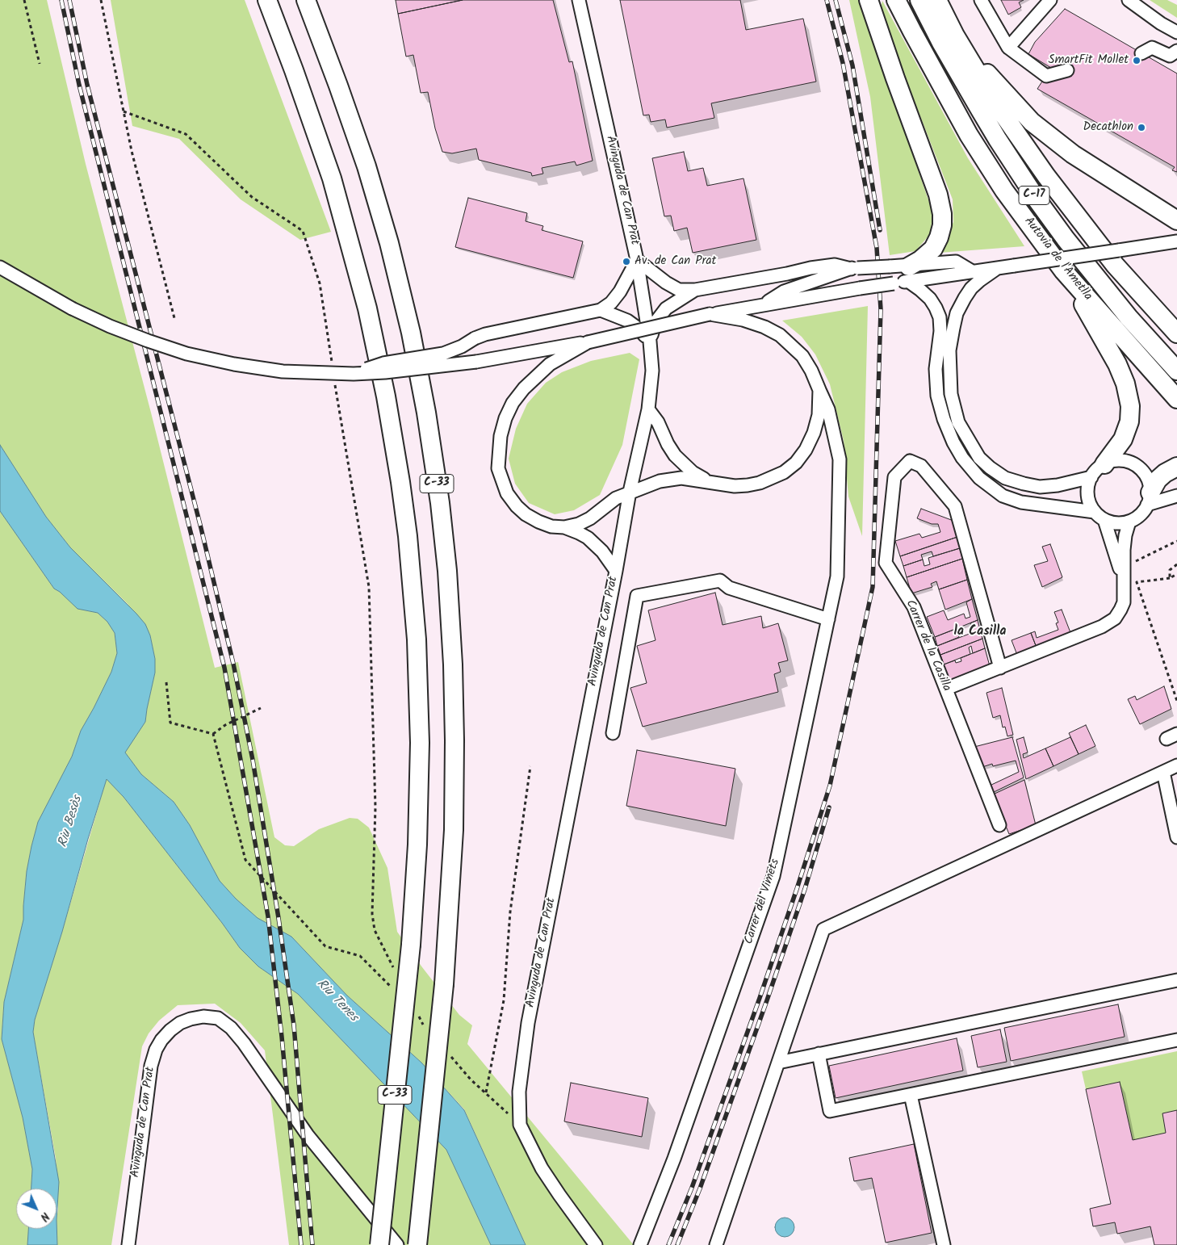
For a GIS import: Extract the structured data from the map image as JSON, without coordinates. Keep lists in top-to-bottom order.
{
  "streets": {
    "highway": ["C-17", "Autovia de l'Ametlla", "C-33"],
    "street": ["Avinguda de Can Prat", "Carrer de la Casilla", "Carrer del Vimets"]
  },
  "districts": ["la Casilla"],
  "water": ["Riu Besòs", "Riu Tenes"],
  "places": ["SmartFit Mollet", "Decathlon", "Av. de Can Prat"],
  "north": "bottom right"
}
